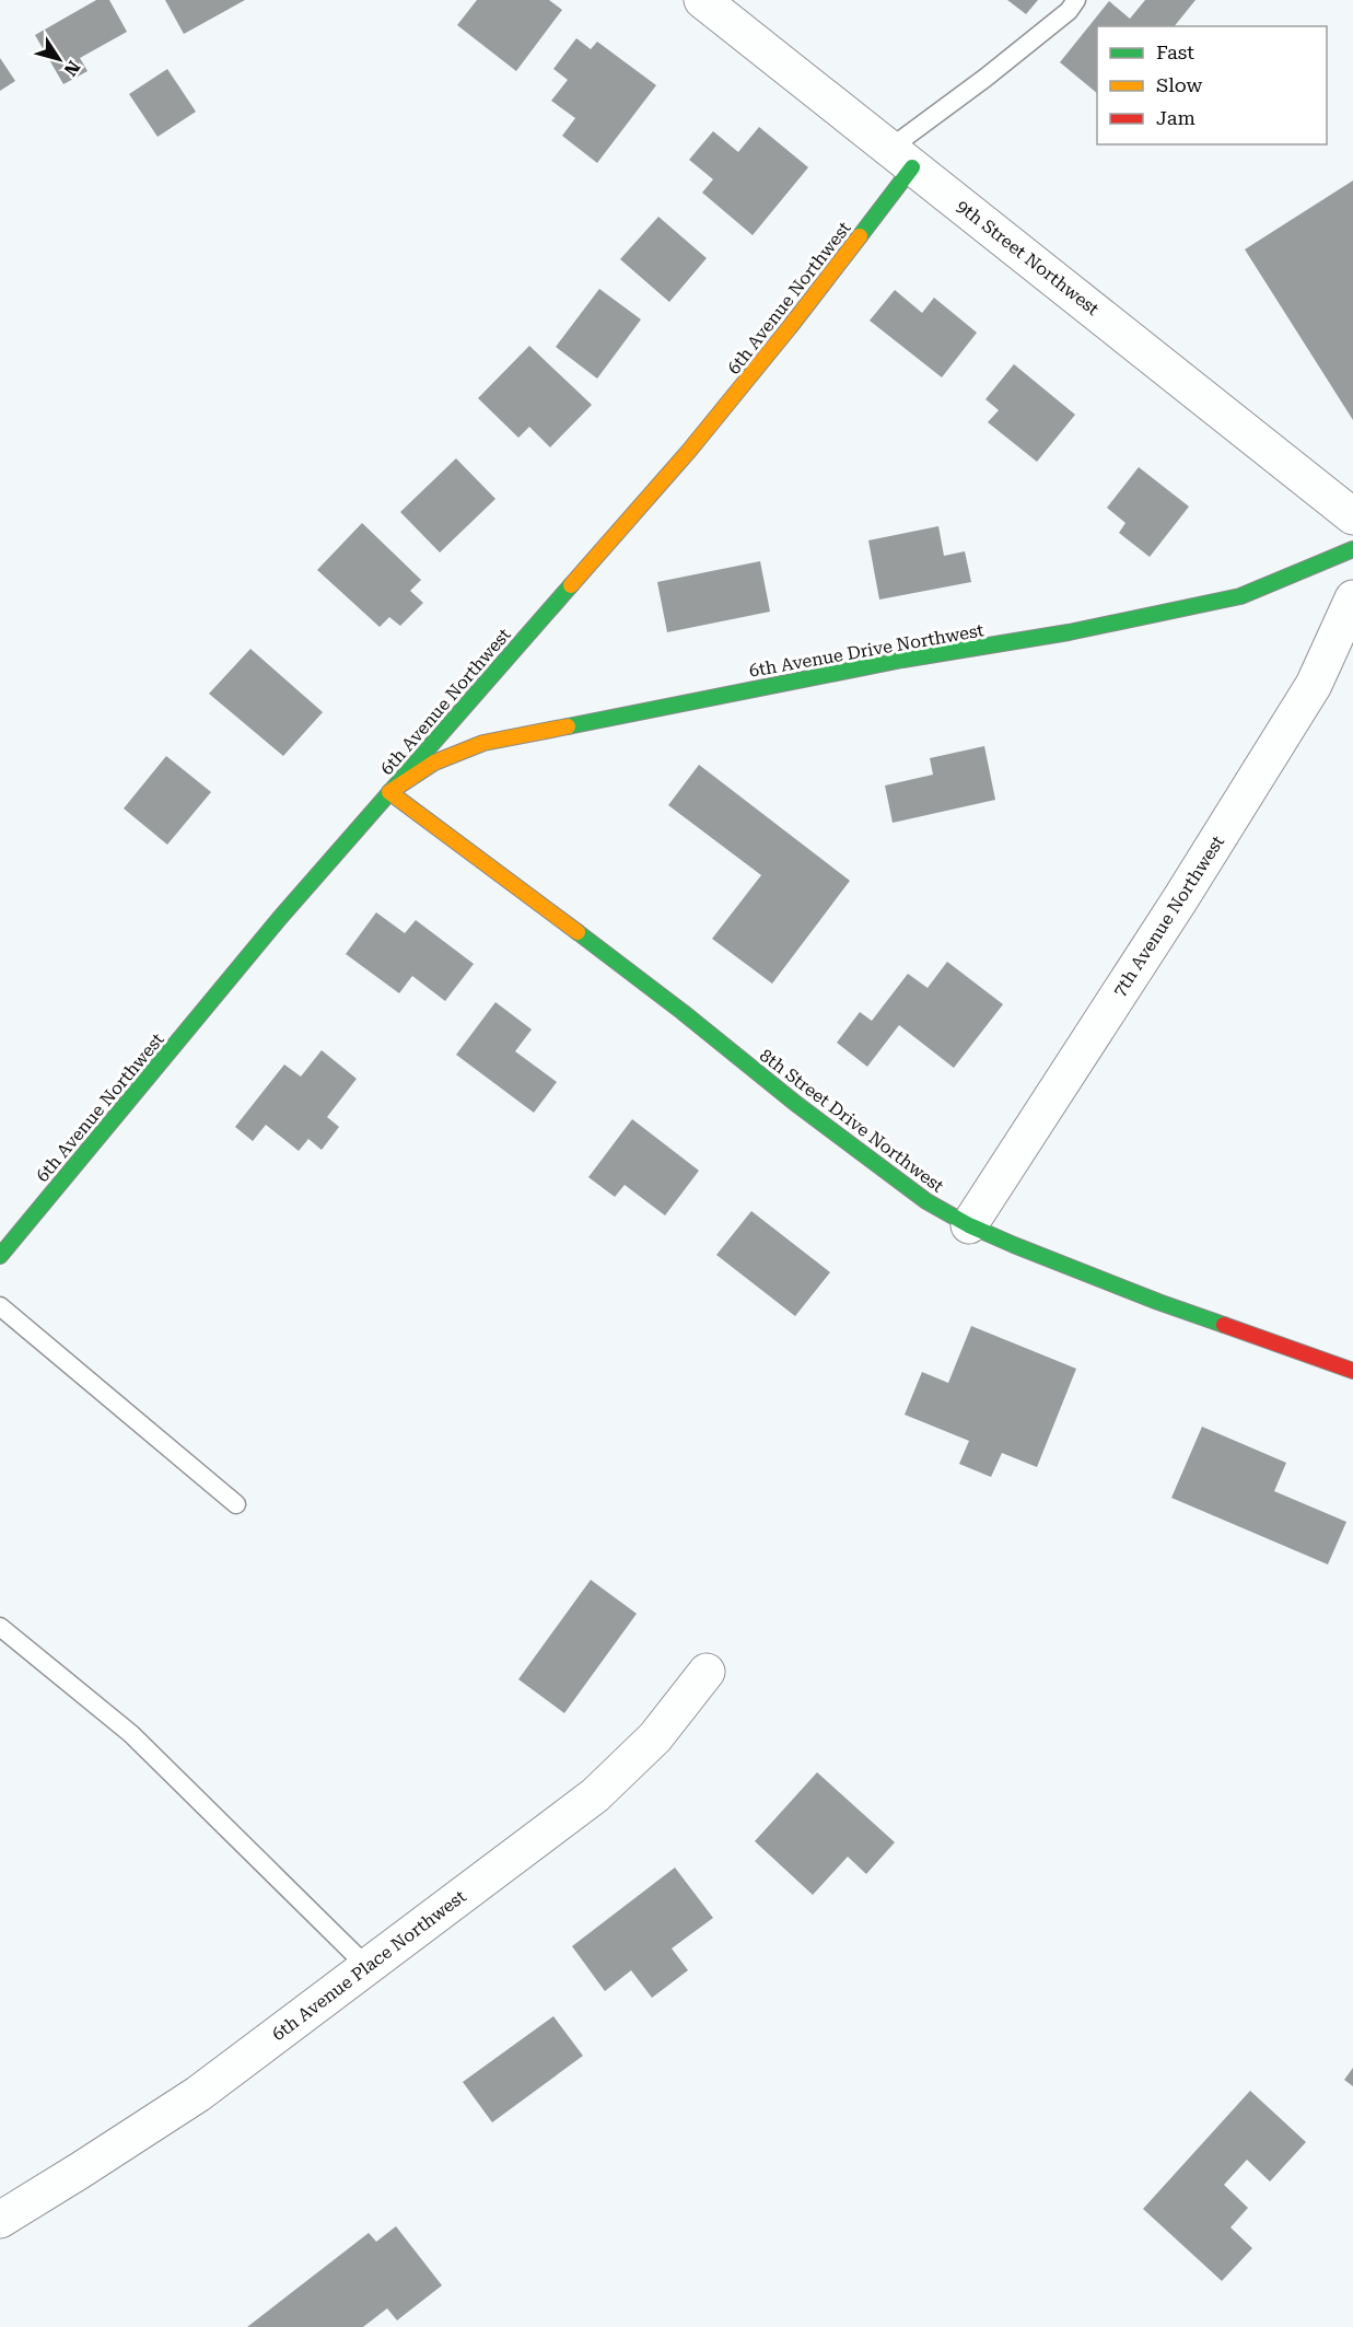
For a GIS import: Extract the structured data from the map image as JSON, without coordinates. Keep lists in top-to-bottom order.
{
  "streets": {
    "street": [
      "9th Street Northwest",
      "6th Avenue Northwest",
      "6th Avenue Drive Northwest",
      "7th Avenue Northwest",
      "8th Street Drive Northwest",
      "6th Avenue Place Northwest"
    ]
  },
  "crossings": [
    ["9th Street Northwest", "6th Avenue Northwest"],
    ["6th Avenue Northwest", "6th Avenue Drive Northwest"],
    ["6th Avenue Northwest", "8th Street Drive Northwest"],
    ["6th Avenue Drive Northwest", "8th Street Drive Northwest"],
    ["7th Avenue Northwest", "8th Street Drive Northwest"]
  ],
  "legend": ["Fast", "Slow", "Jam"],
  "north": "bottom right"
}
